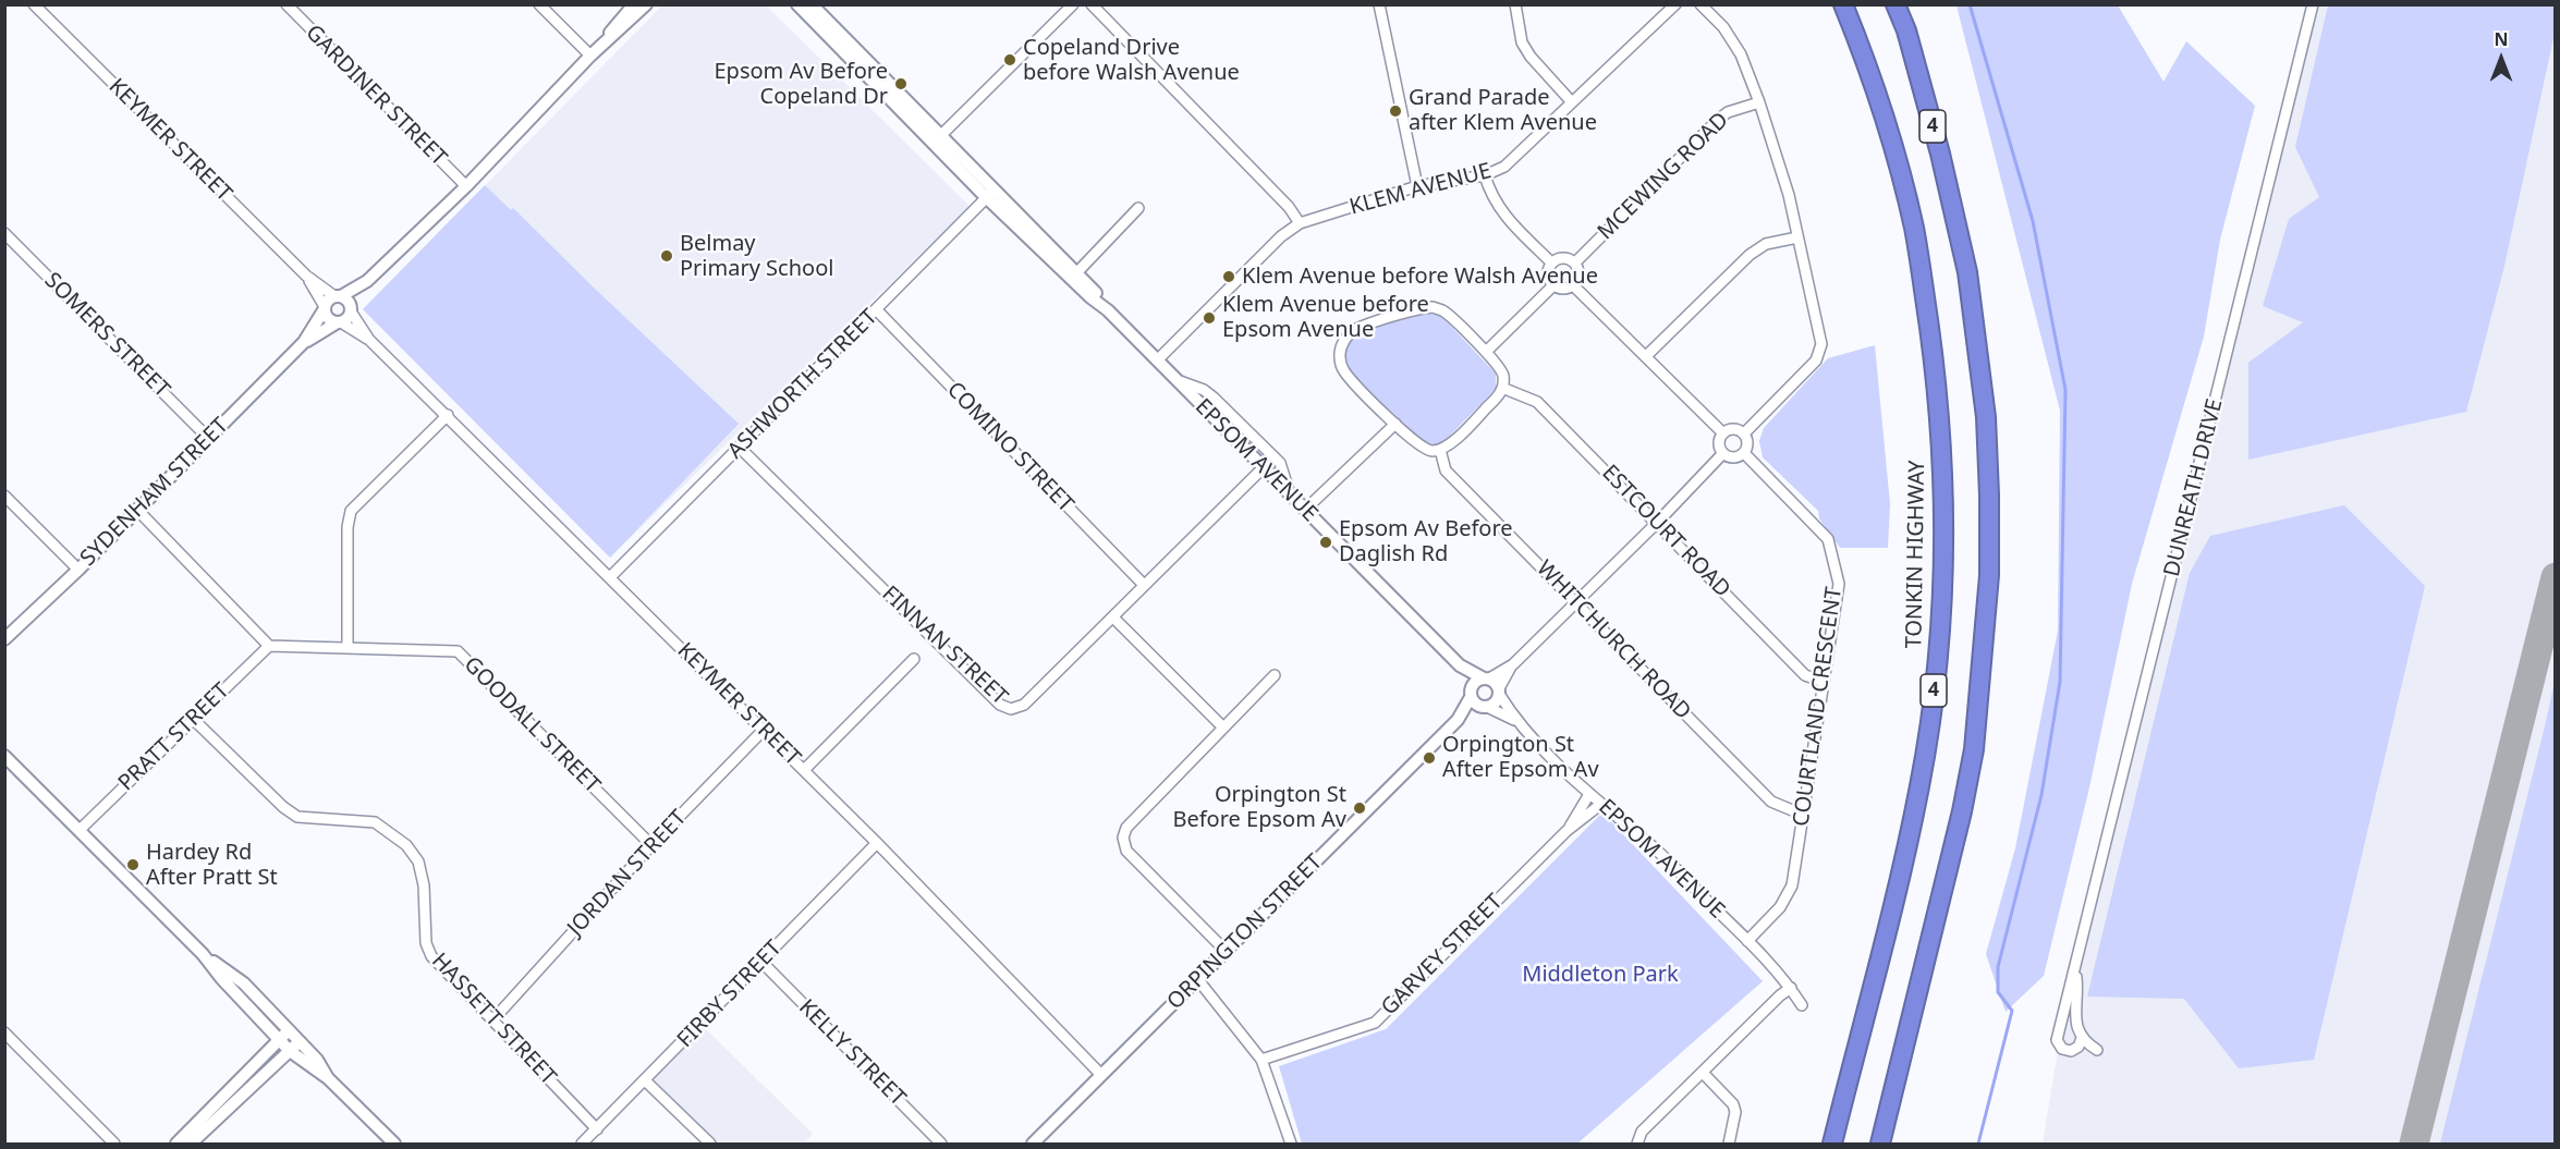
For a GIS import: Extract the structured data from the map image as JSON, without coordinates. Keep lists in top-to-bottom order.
{
  "streets": {
    "highway": ["4", "TONKIN HIGHWAY"],
    "street": [
      "GARDINER STREET",
      "KEYMER STREET",
      "MCEWING ROAD",
      "KLEM AVENUE",
      "SOMERS STREET",
      "ASHWORTH STREET",
      "COMINO STREET",
      "EPSOM AVENUE",
      "DUNREATH DRIVE",
      "SYDENHAM STREET",
      "ESTCOURT ROAD",
      "WHITCHURCH ROAD",
      "FINNAN STREET",
      "COURTLAND CRESCENT",
      "GOODALL STREET",
      "PRATT STREET",
      "JORDAN STREET",
      "ORPINGTON STREET",
      "GARVEY STREET",
      "FIRBY STREET",
      "HASSETT STREET",
      "KELLY STREET"
    ]
  },
  "crossings": [
    ["KEYMER STREET", "ASHWORTH STREET"],
    ["KEYMER STREET", "SYDENHAM STREET"],
    ["KEYMER STREET", "JORDAN STREET"],
    ["KEYMER STREET", "ORPINGTON STREET"],
    ["KEYMER STREET", "FIRBY STREET"],
    ["KLEM AVENUE", "EPSOM AVENUE"],
    ["SOMERS STREET", "SYDENHAM STREET"],
    ["ASHWORTH STREET", "COMINO STREET"],
    ["ASHWORTH STREET", "EPSOM AVENUE"],
    ["ASHWORTH STREET", "FINNAN STREET"],
    ["COMINO STREET", "FINNAN STREET"],
    ["EPSOM AVENUE", "FINNAN STREET"],
    ["EPSOM AVENUE", "COURTLAND CRESCENT"],
    ["EPSOM AVENUE", "ORPINGTON STREET"],
    ["EPSOM AVENUE", "GARVEY STREET"],
    ["ESTCOURT ROAD", "WHITCHURCH ROAD"],
    ["ESTCOURT ROAD", "COURTLAND CRESCENT"],
    ["WHITCHURCH ROAD", "COURTLAND CRESCENT"],
    ["GOODALL STREET", "PRATT STREET"],
    ["GOODALL STREET", "JORDAN STREET"],
    ["PRATT STREET", "HASSETT STREET"],
    ["JORDAN STREET", "HASSETT STREET"],
    ["FIRBY STREET", "HASSETT STREET"],
    ["FIRBY STREET", "KELLY STREET"]
  ],
  "parks": ["Middleton Park"],
  "places": [
    "Copeland Drive before Walsh Avenue",
    "Epsom Av Before Copeland Dr",
    "Grand Parade after Klem Avenue",
    "Belmay Primary School",
    "Klem Avenue before Walsh Avenue",
    "Klem Avenue before Epsom Avenue",
    "Epsom Av Before Daglish Rd",
    "Orpington St After Epsom Av",
    "Orpington St Before Epsom Av",
    "Hardey Rd After Pratt St"
  ],
  "north": "top"
}
